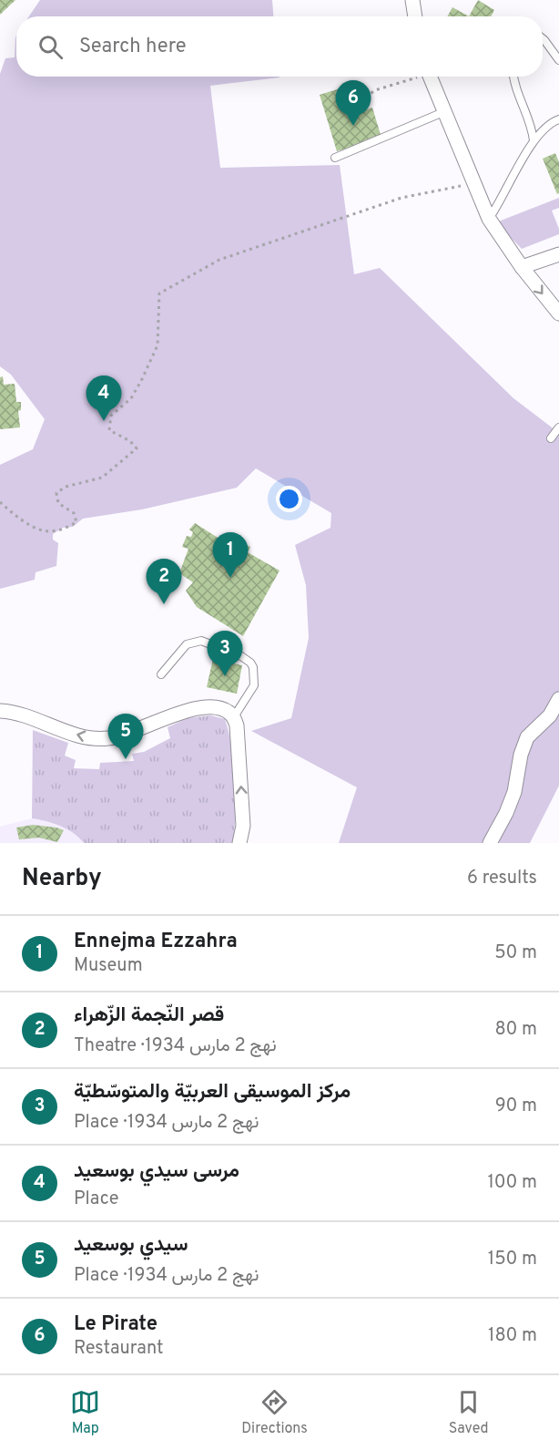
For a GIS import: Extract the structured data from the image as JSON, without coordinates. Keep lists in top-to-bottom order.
{
  "page": {
    "search": "Search here",
    "pins": [
      "6",
      "4",
      "1",
      "2",
      "3",
      "5"
    ],
    "heading": ["Nearby", "6 results"],
    "list": [
      {
        "mark": "1",
        "name": "Ennejma Ezzahra",
        "note": "Museum",
        "value": "50 m"
      },
      {
        "mark": "2",
        "name": "قصر النّجمة الزّهراء",
        "note": "Theatre · نهج 2 مارس 1934",
        "value": "80 m"
      },
      {
        "mark": "3",
        "name": "مركز الموسيقى العربيّة والمتوسّطيّة",
        "note": "Place · نهج 2 مارس 1934",
        "value": "90 m"
      },
      {
        "mark": "4",
        "name": "مرسى سيدي بوسعيد",
        "note": "Place",
        "value": "100 m"
      },
      {
        "mark": "5",
        "name": "سيدي بوسعيد",
        "note": "Place · نهج 2 مارس 1934",
        "value": "150 m"
      },
      {
        "mark": "6",
        "name": "Le Pirate",
        "note": "Restaurant",
        "value": "180 m"
      }
    ],
    "nav": ["Map", "Directions", "Saved"]
  }
}
